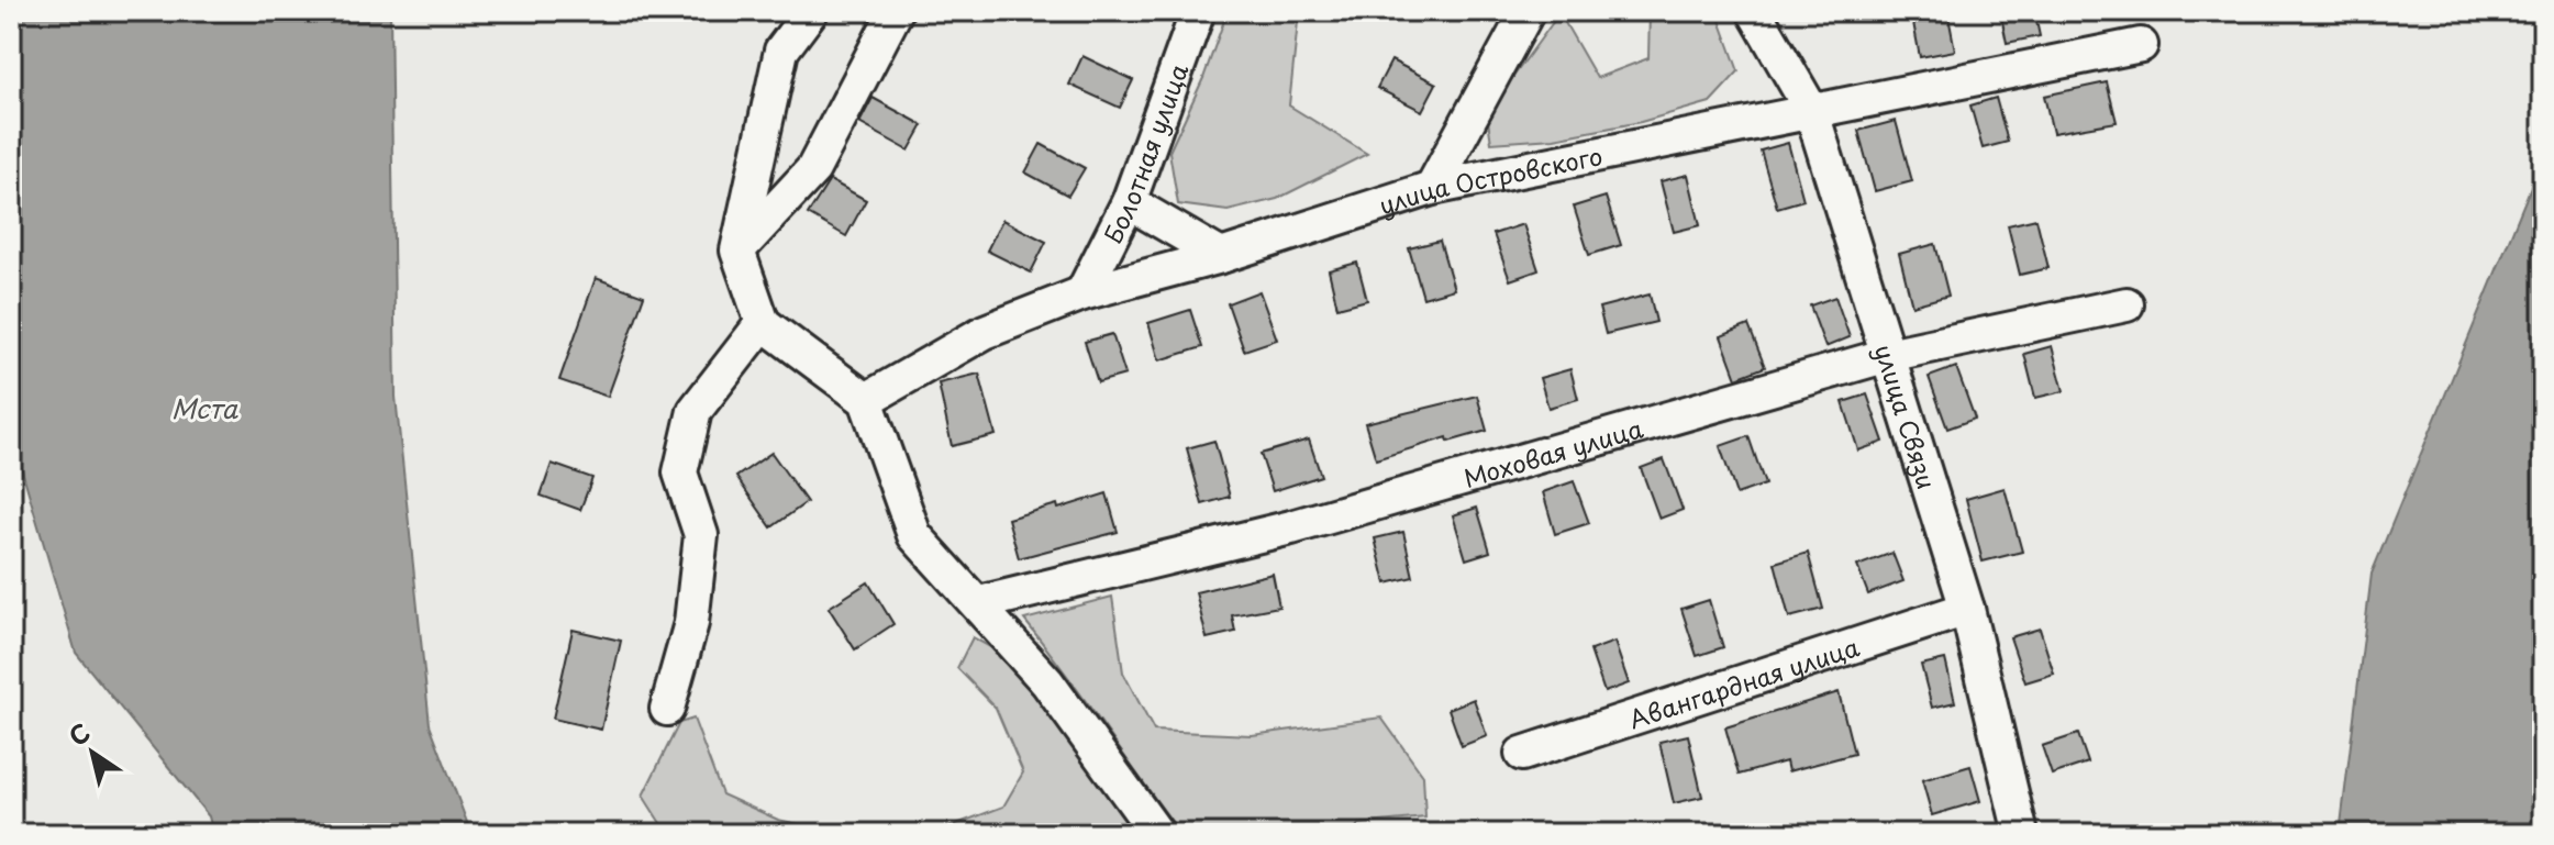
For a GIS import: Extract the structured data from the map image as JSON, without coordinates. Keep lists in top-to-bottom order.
{
  "streets": {
    "street": [
      "Болотная улица",
      "улица Островского",
      "улица Связи",
      "Моховая улица",
      "Авангардная улица"
    ]
  },
  "crossings": [
    ["Болотная улица", "улица Островского"],
    ["улица Островского", "улица Связи"],
    ["улица Связи", "Моховая улица"],
    ["улица Связи", "Авангардная улица"]
  ],
  "water": ["Мста"],
  "north": "top left"
}
